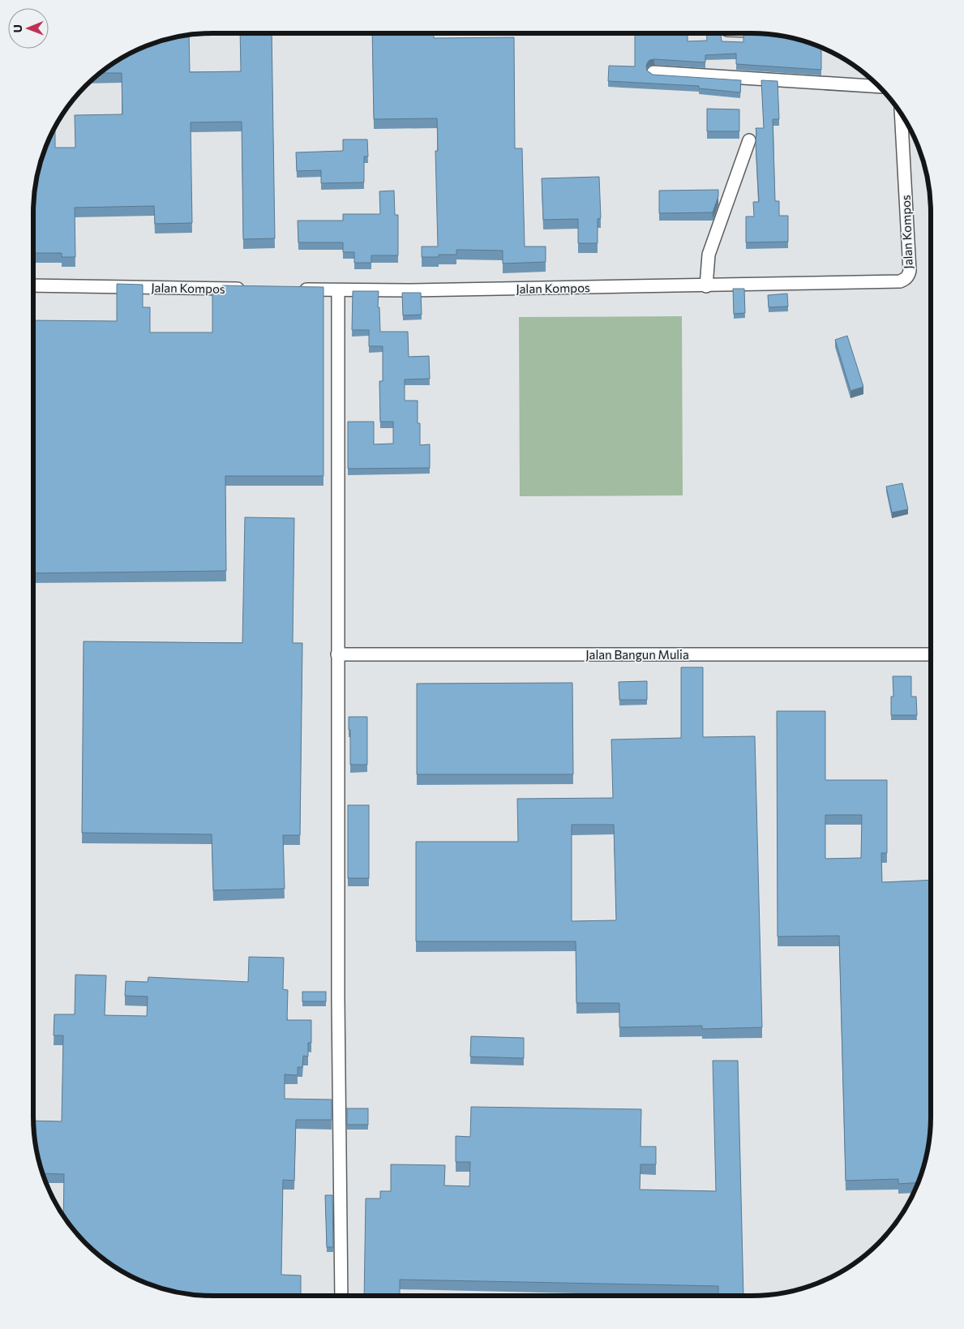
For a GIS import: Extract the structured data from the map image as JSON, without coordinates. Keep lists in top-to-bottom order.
{
  "streets": {
    "street": ["Jalan Kompos", "Jalan Bangun Mulia"]
  },
  "north": "left"
}
